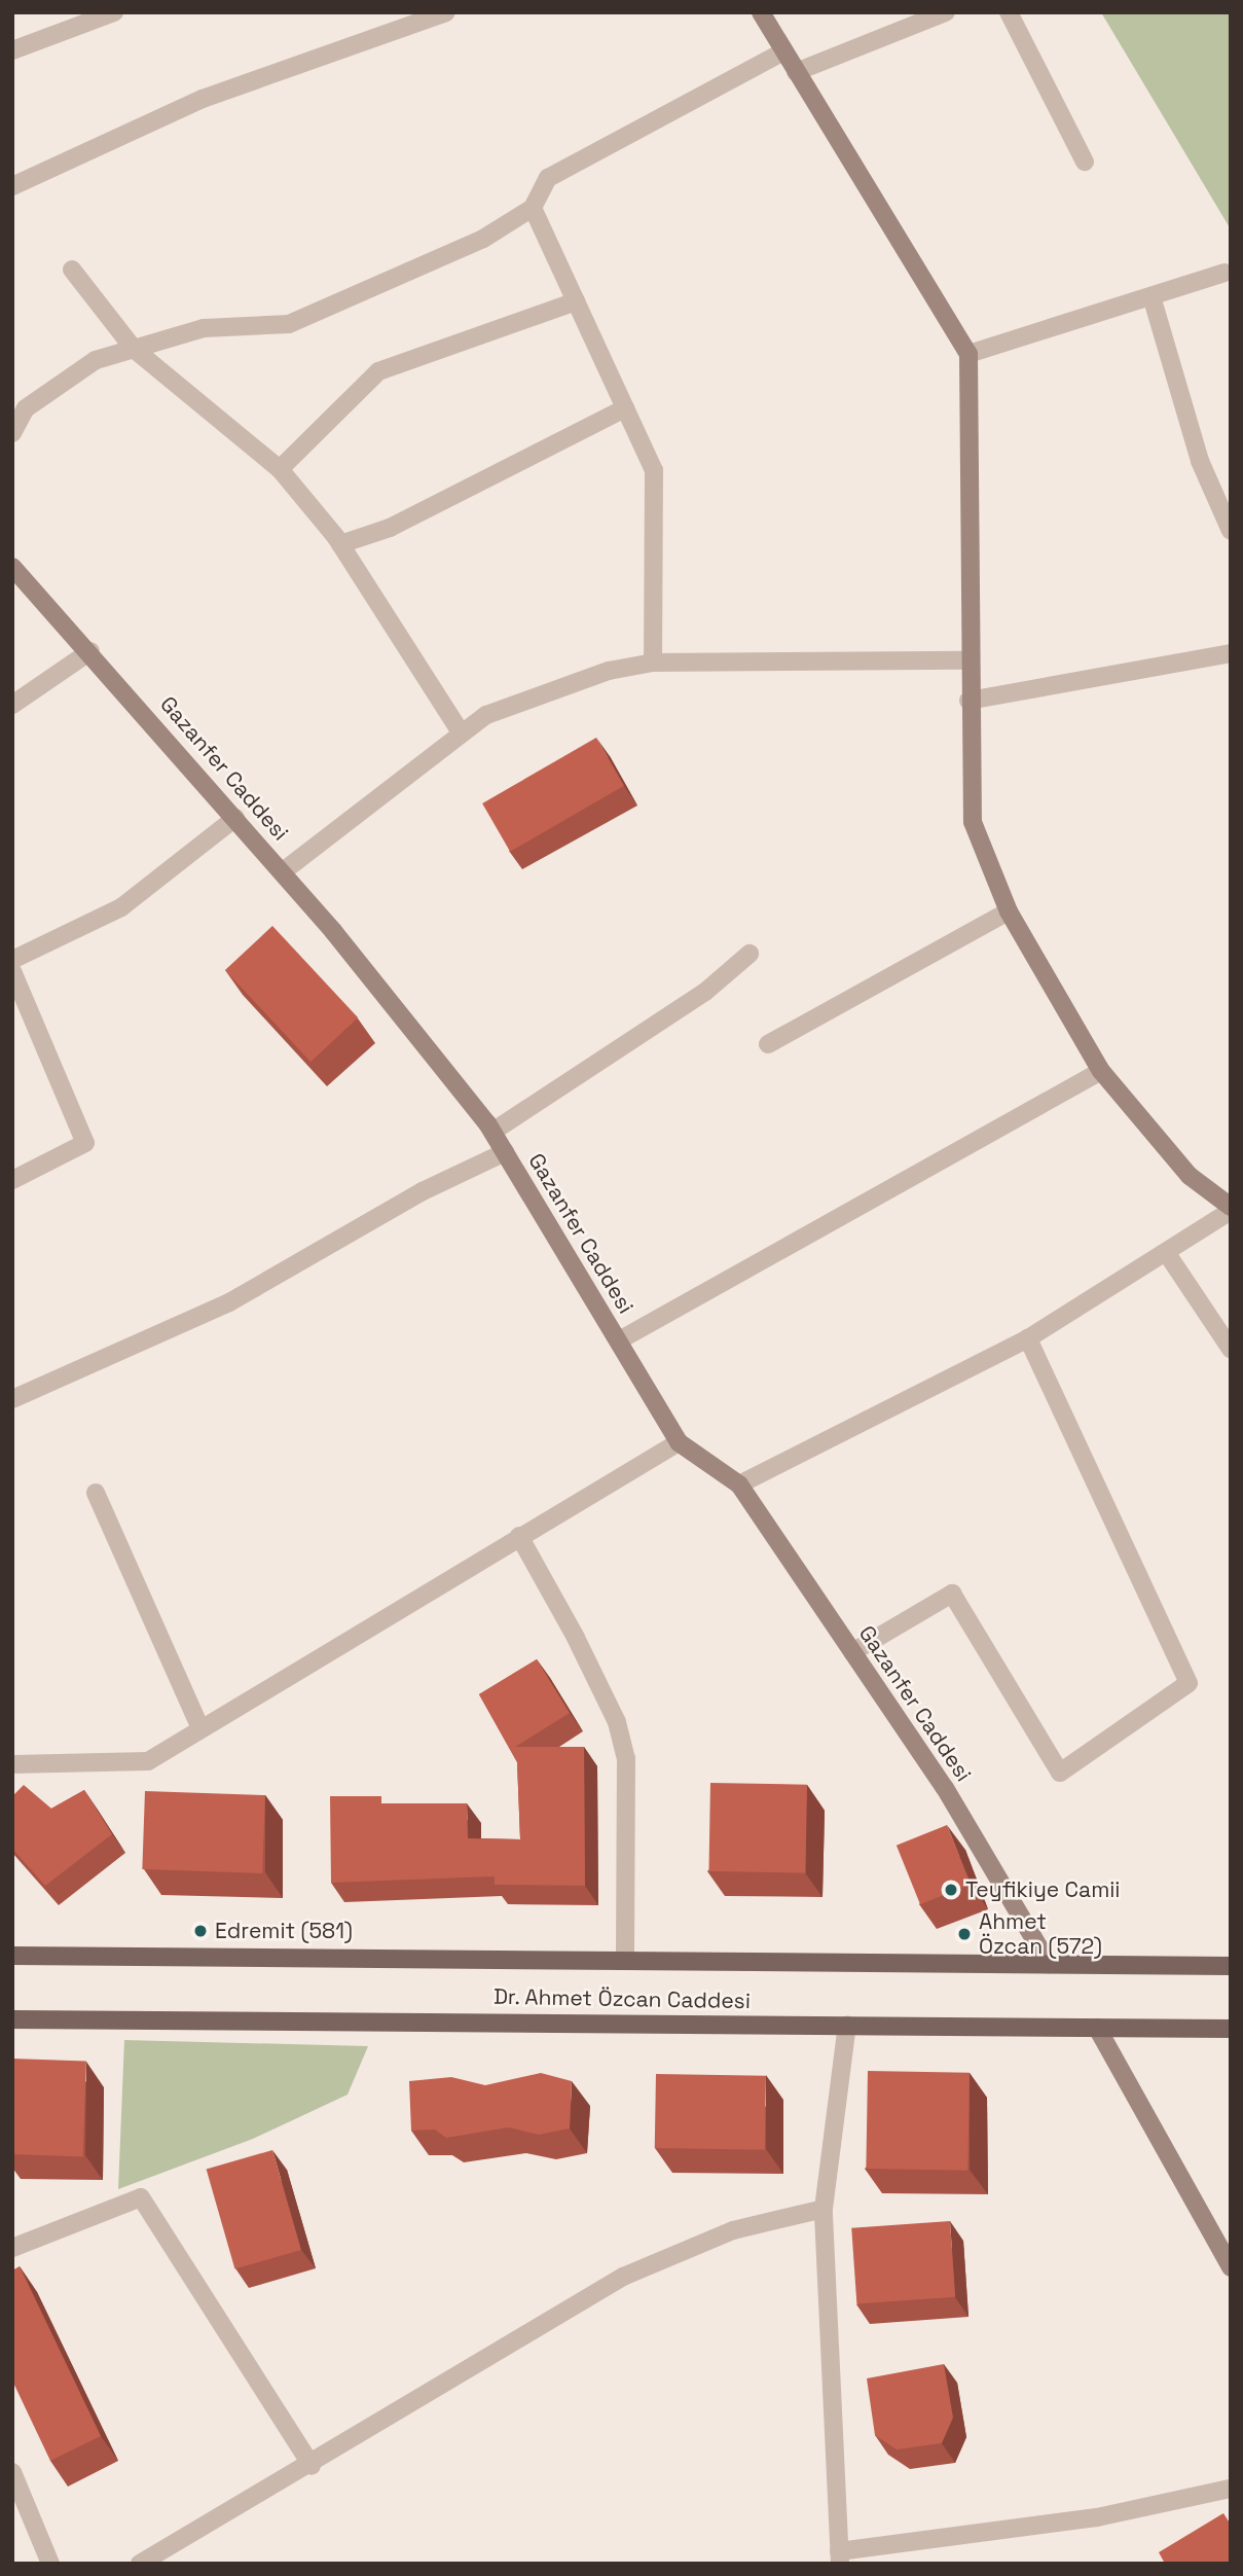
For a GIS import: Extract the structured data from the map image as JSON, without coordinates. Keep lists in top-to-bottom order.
{
  "streets": {
    "main road": ["Dr. Ahmet Özcan Caddesi"],
    "street": ["Gazanfer Caddesi"]
  },
  "crossings": [
    ["Gazanfer Caddesi", "Dr. Ahmet Özcan Caddesi"]
  ],
  "places": ["Teyfikiye Camii", "Edremit (581)", "Ahmet Özcan (572)"]
}
